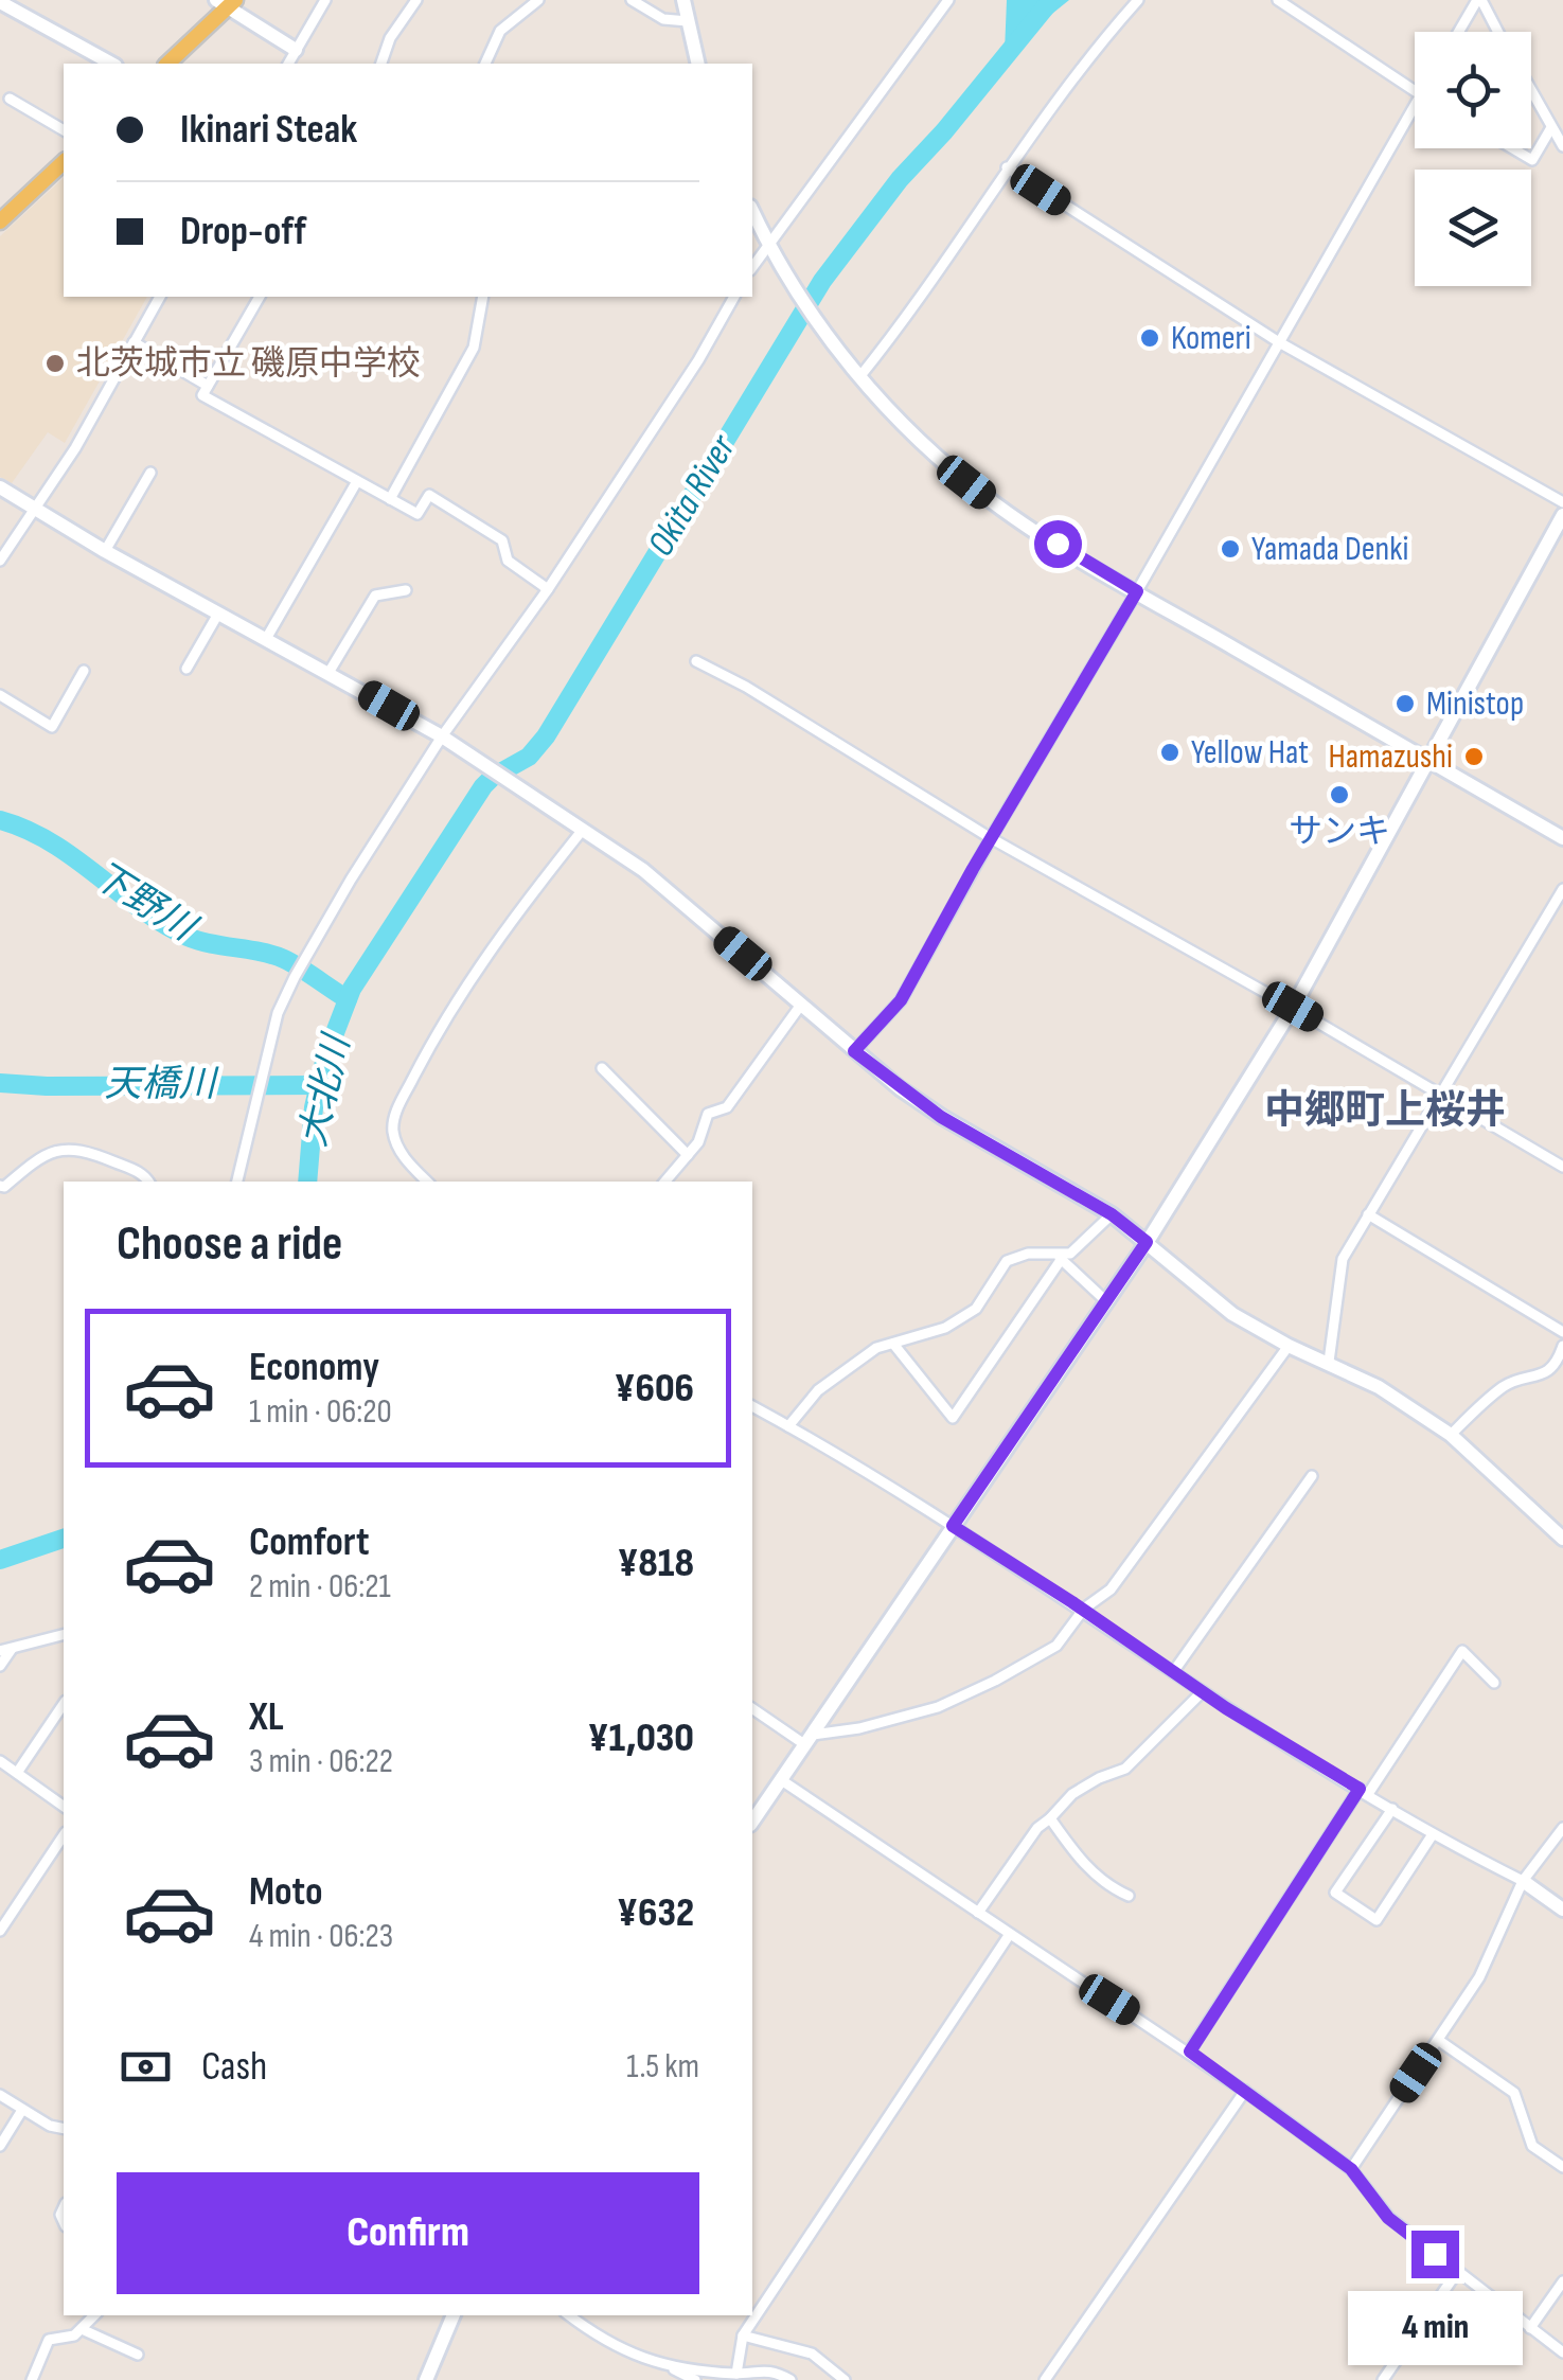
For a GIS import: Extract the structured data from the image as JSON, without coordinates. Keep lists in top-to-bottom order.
{
  "districts": ["中郷町上桜井"],
  "water": [
    "Okita River",
    "下野川",
    "天橋川",
    "大北川"
  ],
  "places": [
    "Komeri",
    "北茨城市立 磯原中学校",
    "Yamada Denki",
    "Ministop",
    "Yellow Hat",
    "Hamazushi",
    "サンキ"
  ],
  "page": {
    "banner": ["Ikinari Steak", "Drop-off"],
    "heading": "Choose a ride",
    "list": [
      {
        "name": "Economy",
        "note": "1 min · 06:20",
        "value": "¥606"
      },
      {
        "name": "Comfort",
        "note": "2 min · 06:21",
        "value": "¥818"
      },
      {
        "name": "XL",
        "note": "3 min · 06:22",
        "value": "¥1,030"
      },
      {
        "name": "Moto",
        "note": "4 min · 06:23",
        "value": "¥632"
      }
    ],
    "pay": ["Cash", "1.5 km"],
    "buttons": "Confirm",
    "bubble": "4 min"
  }
}
